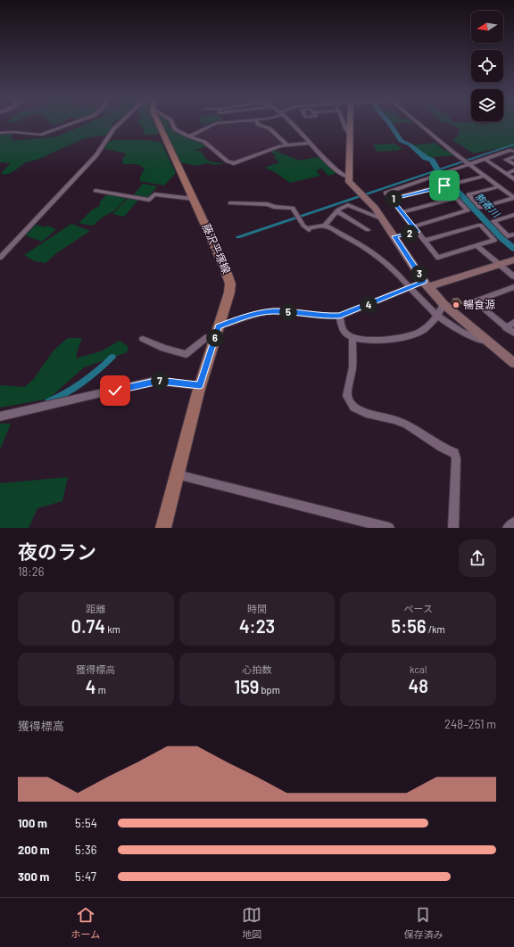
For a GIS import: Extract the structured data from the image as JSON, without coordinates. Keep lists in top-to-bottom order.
{
  "streets": {
    "main road": ["藤沢平塚線"]
  },
  "water": ["駒寄川"],
  "places": ["暢食源"],
  "north": "left",
  "page": {
    "pins": [
      "1",
      "2",
      "3",
      "4",
      "5",
      "6",
      "7"
    ],
    "heading": ["夜のラン", "18:26"],
    "stats": [
      ["距離", "0.74 km"],
      ["時間", "4:23"],
      ["ペース", "5:56 /km"],
      ["獲得標高", "4 m"],
      ["心拍数", "159 bpm"],
      ["kcal", "48"]
    ],
    "chart": ["獲得標高", "248–251 m"],
    "list": [
      {
        "name": "100 m",
        "note": "5:54"
      },
      {
        "name": "200 m",
        "note": "5:36"
      },
      {
        "name": "300 m",
        "note": "5:47"
      }
    ],
    "tabs": ["ホーム", "地図", "保存済み"]
  }
}
